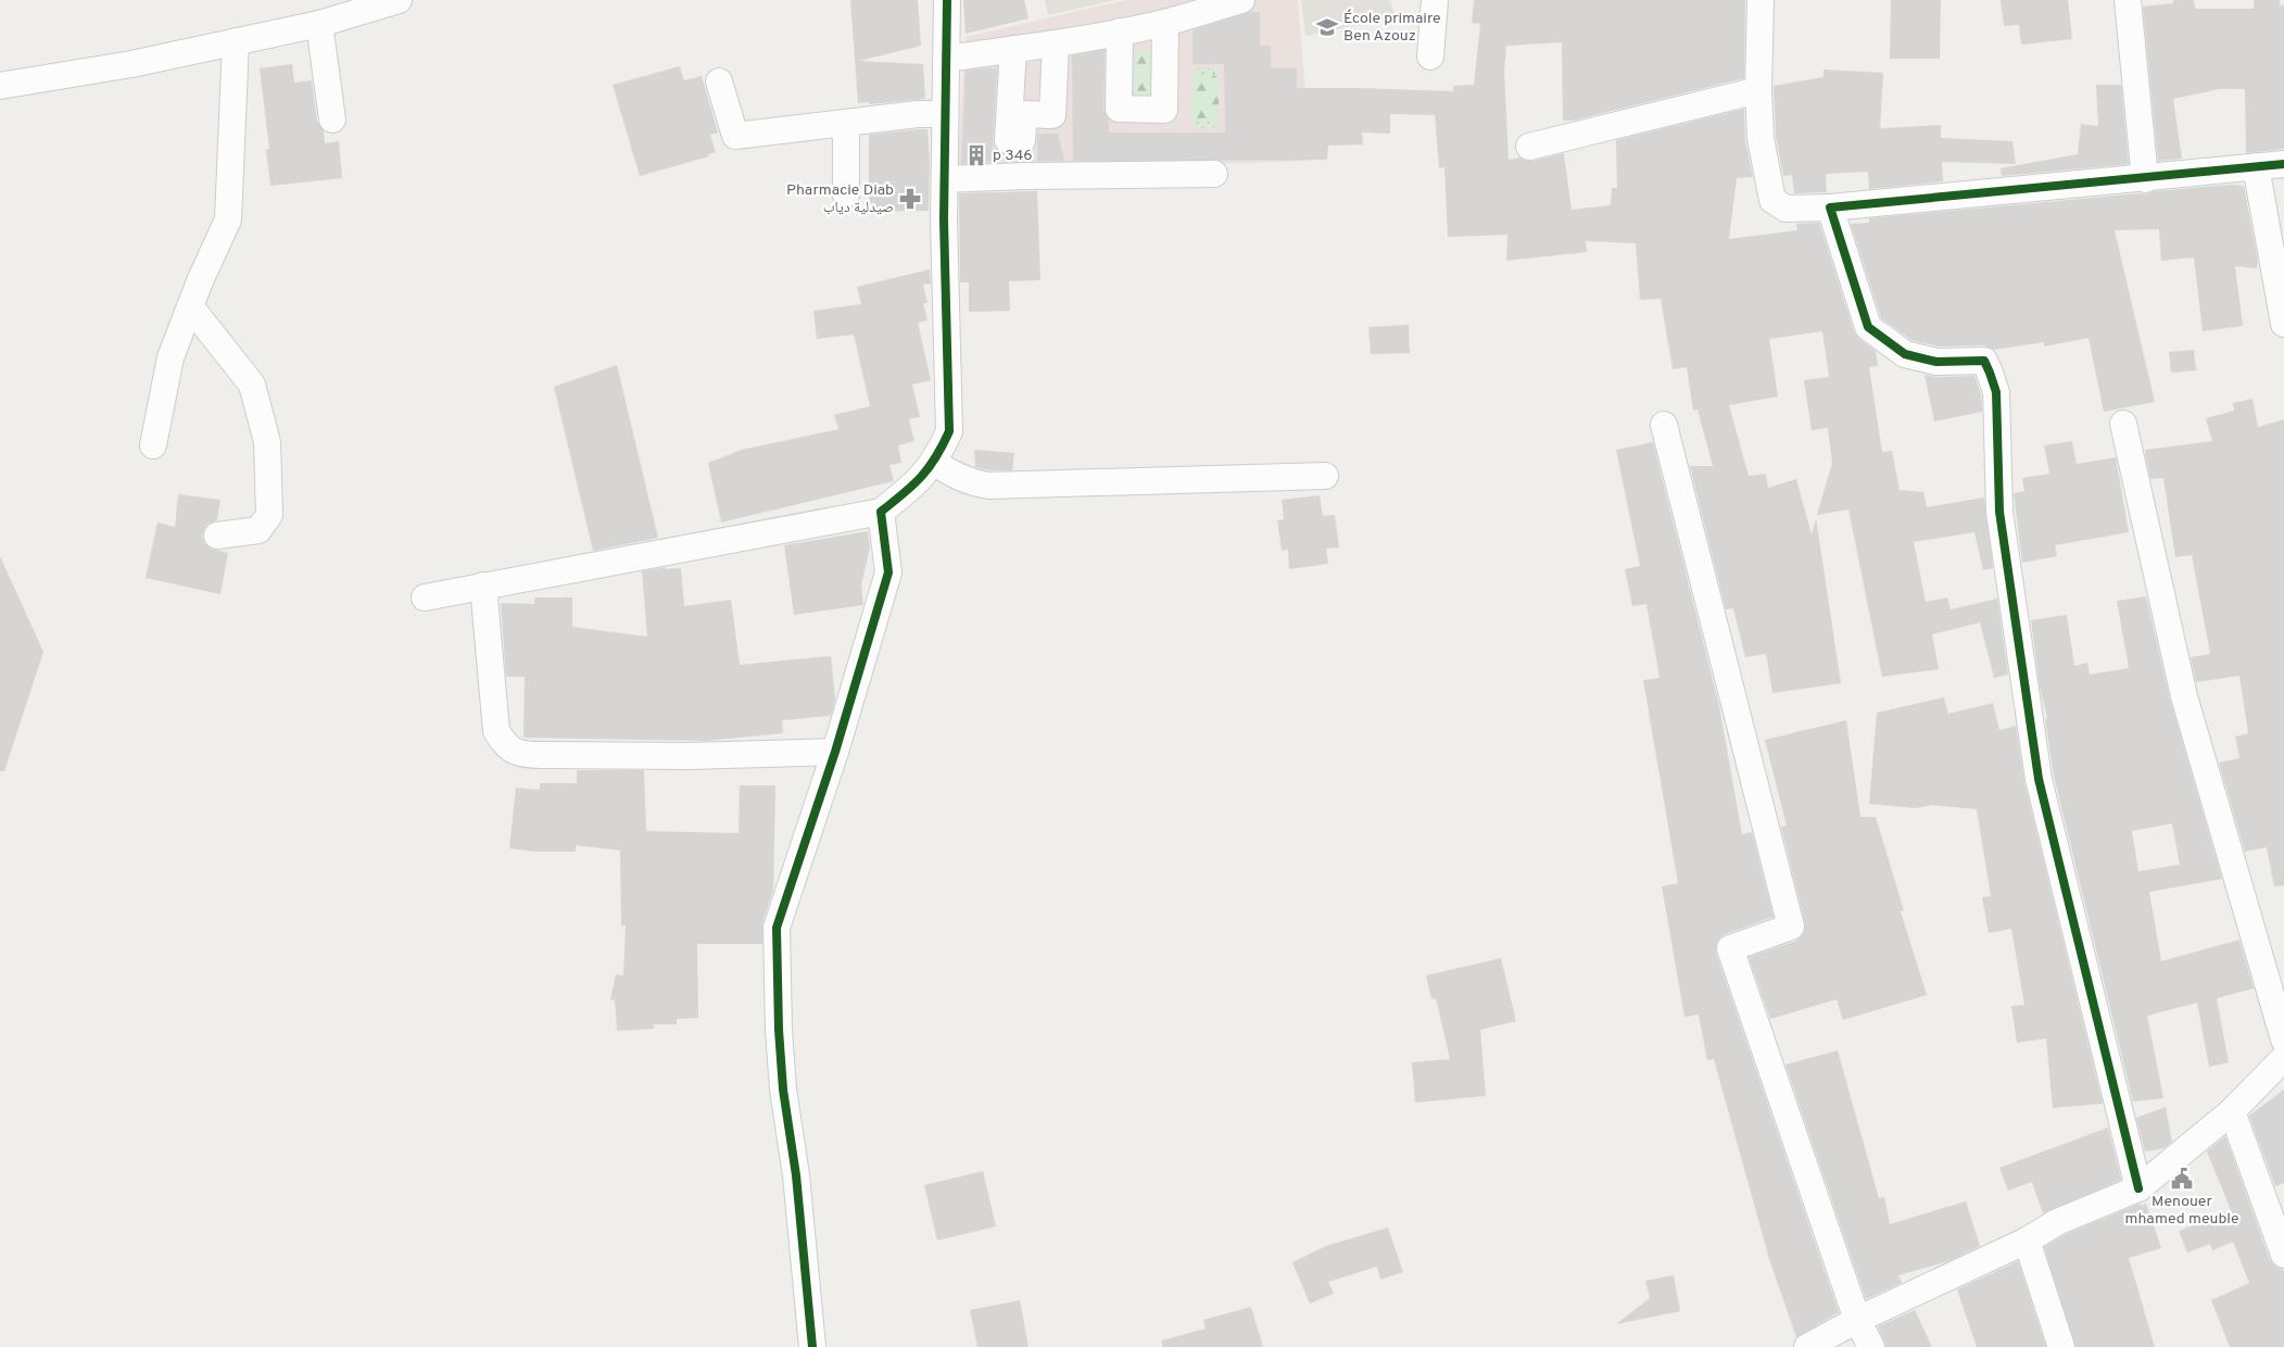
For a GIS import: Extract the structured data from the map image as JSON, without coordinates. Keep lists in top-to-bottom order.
{
  "places": {
    "school or university": ["École primaire Ben Azouz"],
    "building": ["p 346"],
    "pharmacy": ["Pharmacie Diab صيدلية دياب"],
    "public building": ["Menouer mhamed meuble"]
  }
}
